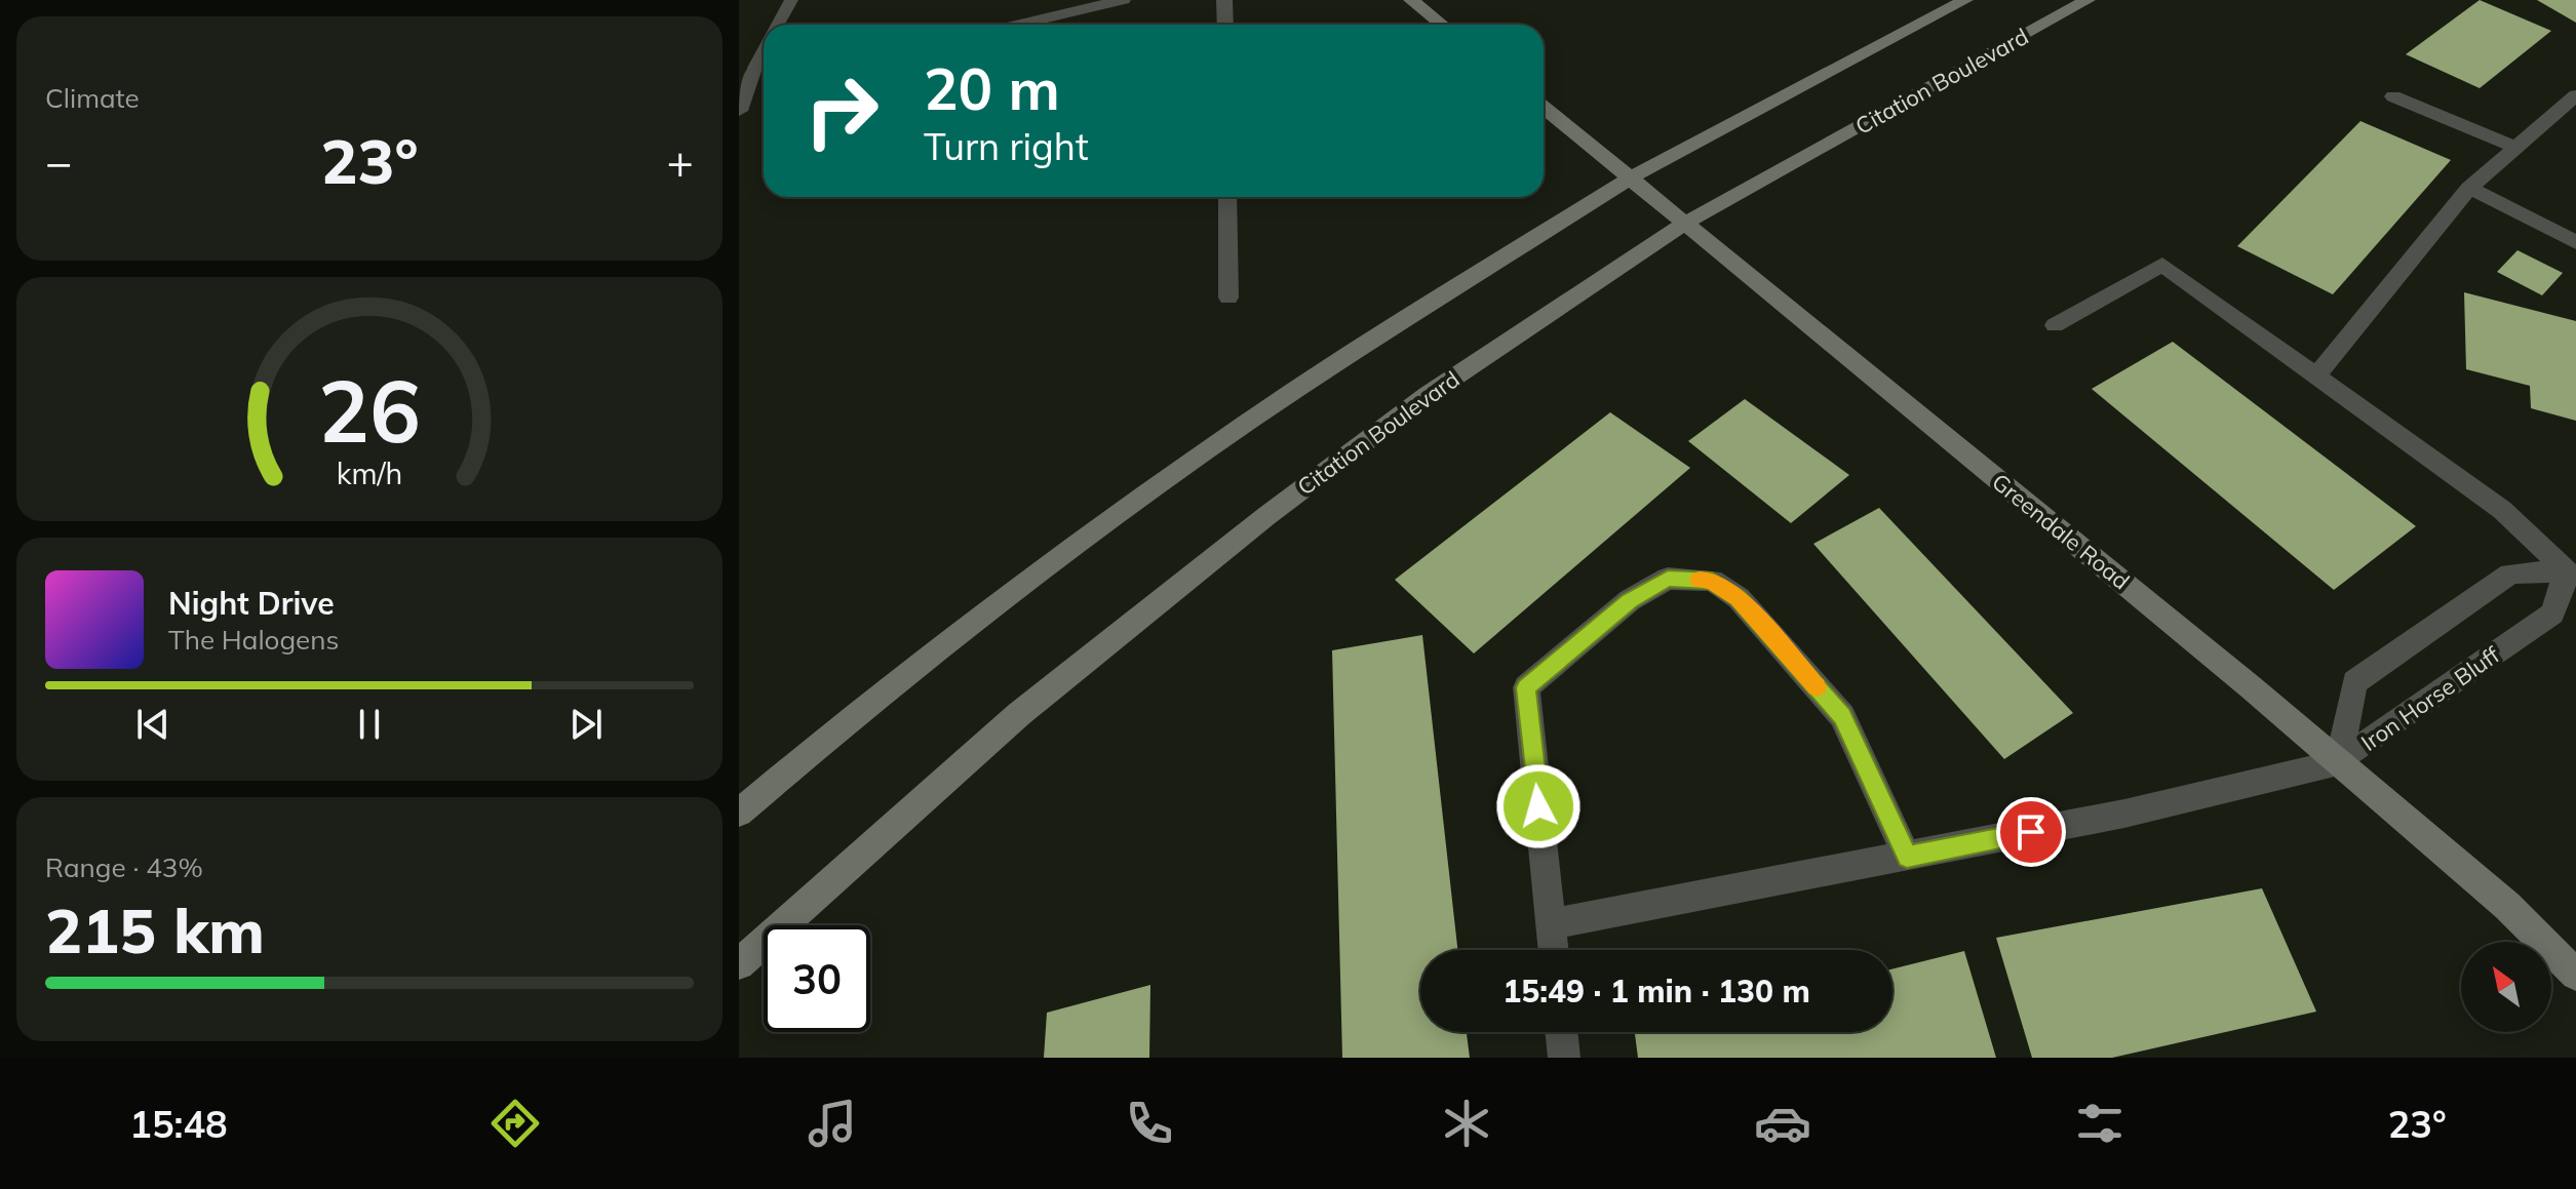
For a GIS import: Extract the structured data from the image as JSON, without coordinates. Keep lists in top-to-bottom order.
{
  "streets": {
    "main road": ["Citation Boulevard", "Greendale Road"],
    "street": ["Iron Horse Bluff"]
  },
  "crossings": [
    ["Citation Boulevard", "Greendale Road"],
    ["Greendale Road", "Iron Horse Bluff"]
  ],
  "north": "top left",
  "page": {
    "tile": [
      "Climate",
      ["Range · 43%", "215 km"]
    ],
    "turn": ["20 m", "Turn right"],
    "heat": ["−", "23°", "+"],
    "song": ["Night Drive", "The Halogens"],
    "limit": "30",
    "trip": "15:49 · 1 min · 130 m",
    "tabs": ["15:48", "23°"],
    "gauge": ["26", "km/h"]
  }
}
